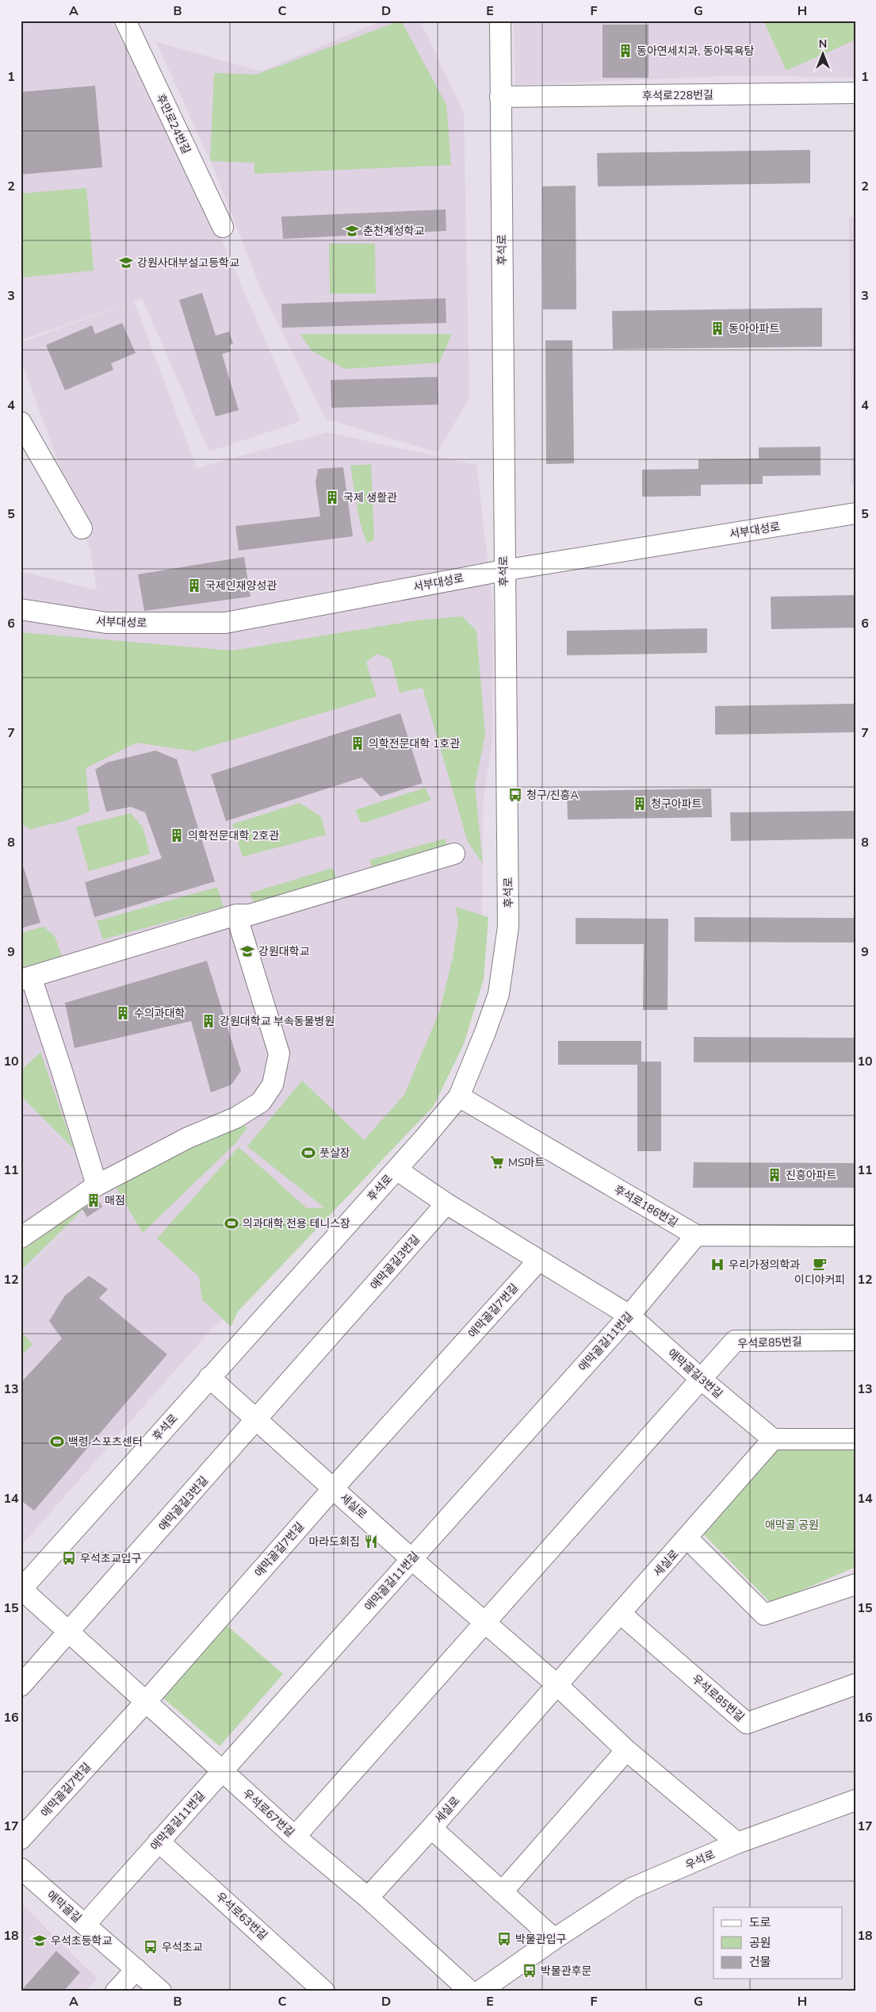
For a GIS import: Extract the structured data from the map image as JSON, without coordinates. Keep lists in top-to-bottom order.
{
  "streets": {
    "street": [
      "후석로228번길",
      "후만로24번길",
      "후석로",
      "서부대성로",
      "후석로186번길",
      "애막골길3번길",
      "애막골길7번길",
      "애막골길11번길",
      "우석로85번길",
      "세실로",
      "우석로67번길",
      "우석로",
      "애막골길",
      "우석로63번길"
    ]
  },
  "crossings": [
    ["후석로228번길", "후석로"],
    ["후석로", "서부대성로"],
    ["후석로", "후석로186번길"],
    ["후석로", "세실로"],
    ["후석로", "우석로67번길"],
    ["후석로186번길", "애막골길11번길"],
    ["애막골길3번길", "애막골길7번길"],
    ["애막골길3번길", "애막골길11번길"],
    ["애막골길3번길", "우석로85번길"],
    ["애막골길3번길", "세실로"],
    ["애막골길3번길", "우석로67번길"],
    ["애막골길7번길", "세실로"],
    ["애막골길7번길", "우석로67번길"],
    ["애막골길11번길", "세실로"],
    ["애막골길11번길", "우석로67번길"],
    ["애막골길11번길", "애막골길"],
    ["애막골길11번길", "우석로63번길"],
    ["우석로85번길", "세실로"],
    ["세실로", "우석로67번길"],
    ["세실로", "우석로"]
  ],
  "parks": ["애막골 공원"],
  "places": {
    "building": [
      "동아연세치과, 동아목욕탕",
      "동아아파트",
      "국제 생활관",
      "국제인재양성관",
      "의학전문대학 1호관",
      "청구아파트",
      "의학전문대학 2호관",
      "수의과대학",
      "강원대학교 부속동물병원",
      "진흥아파트",
      "매점"
    ],
    "school or university": [
      "춘천계성학교",
      "강원사대부설고등학교",
      "강원대학교",
      "우석초등학교"
    ],
    "bus stop": [
      "청구/진흥A",
      "우석초교입구",
      "박물관입구",
      "우석초교",
      "박물관후문"
    ],
    "sports": ["풋살장", "의과대학 전용 테니스장", "백령 스포츠센터"],
    "supermarket": ["MS마트"],
    "cafe": ["이디야커피"],
    "hospital": ["우리가정의학과"],
    "restaurant": ["마라도회집"]
  },
  "legend": ["도로", "공원", "건물"],
  "north": "top",
  "grid": {
    "columns": [
      "A",
      "B",
      "C",
      "D",
      "E",
      "F",
      "G",
      "H"
    ],
    "rows": [
      "1",
      "2",
      "3",
      "4",
      "5",
      "6",
      "7",
      "8",
      "9",
      "10",
      "11",
      "12",
      "13",
      "14",
      "15",
      "16",
      "17",
      "18"
    ]
  }
}
